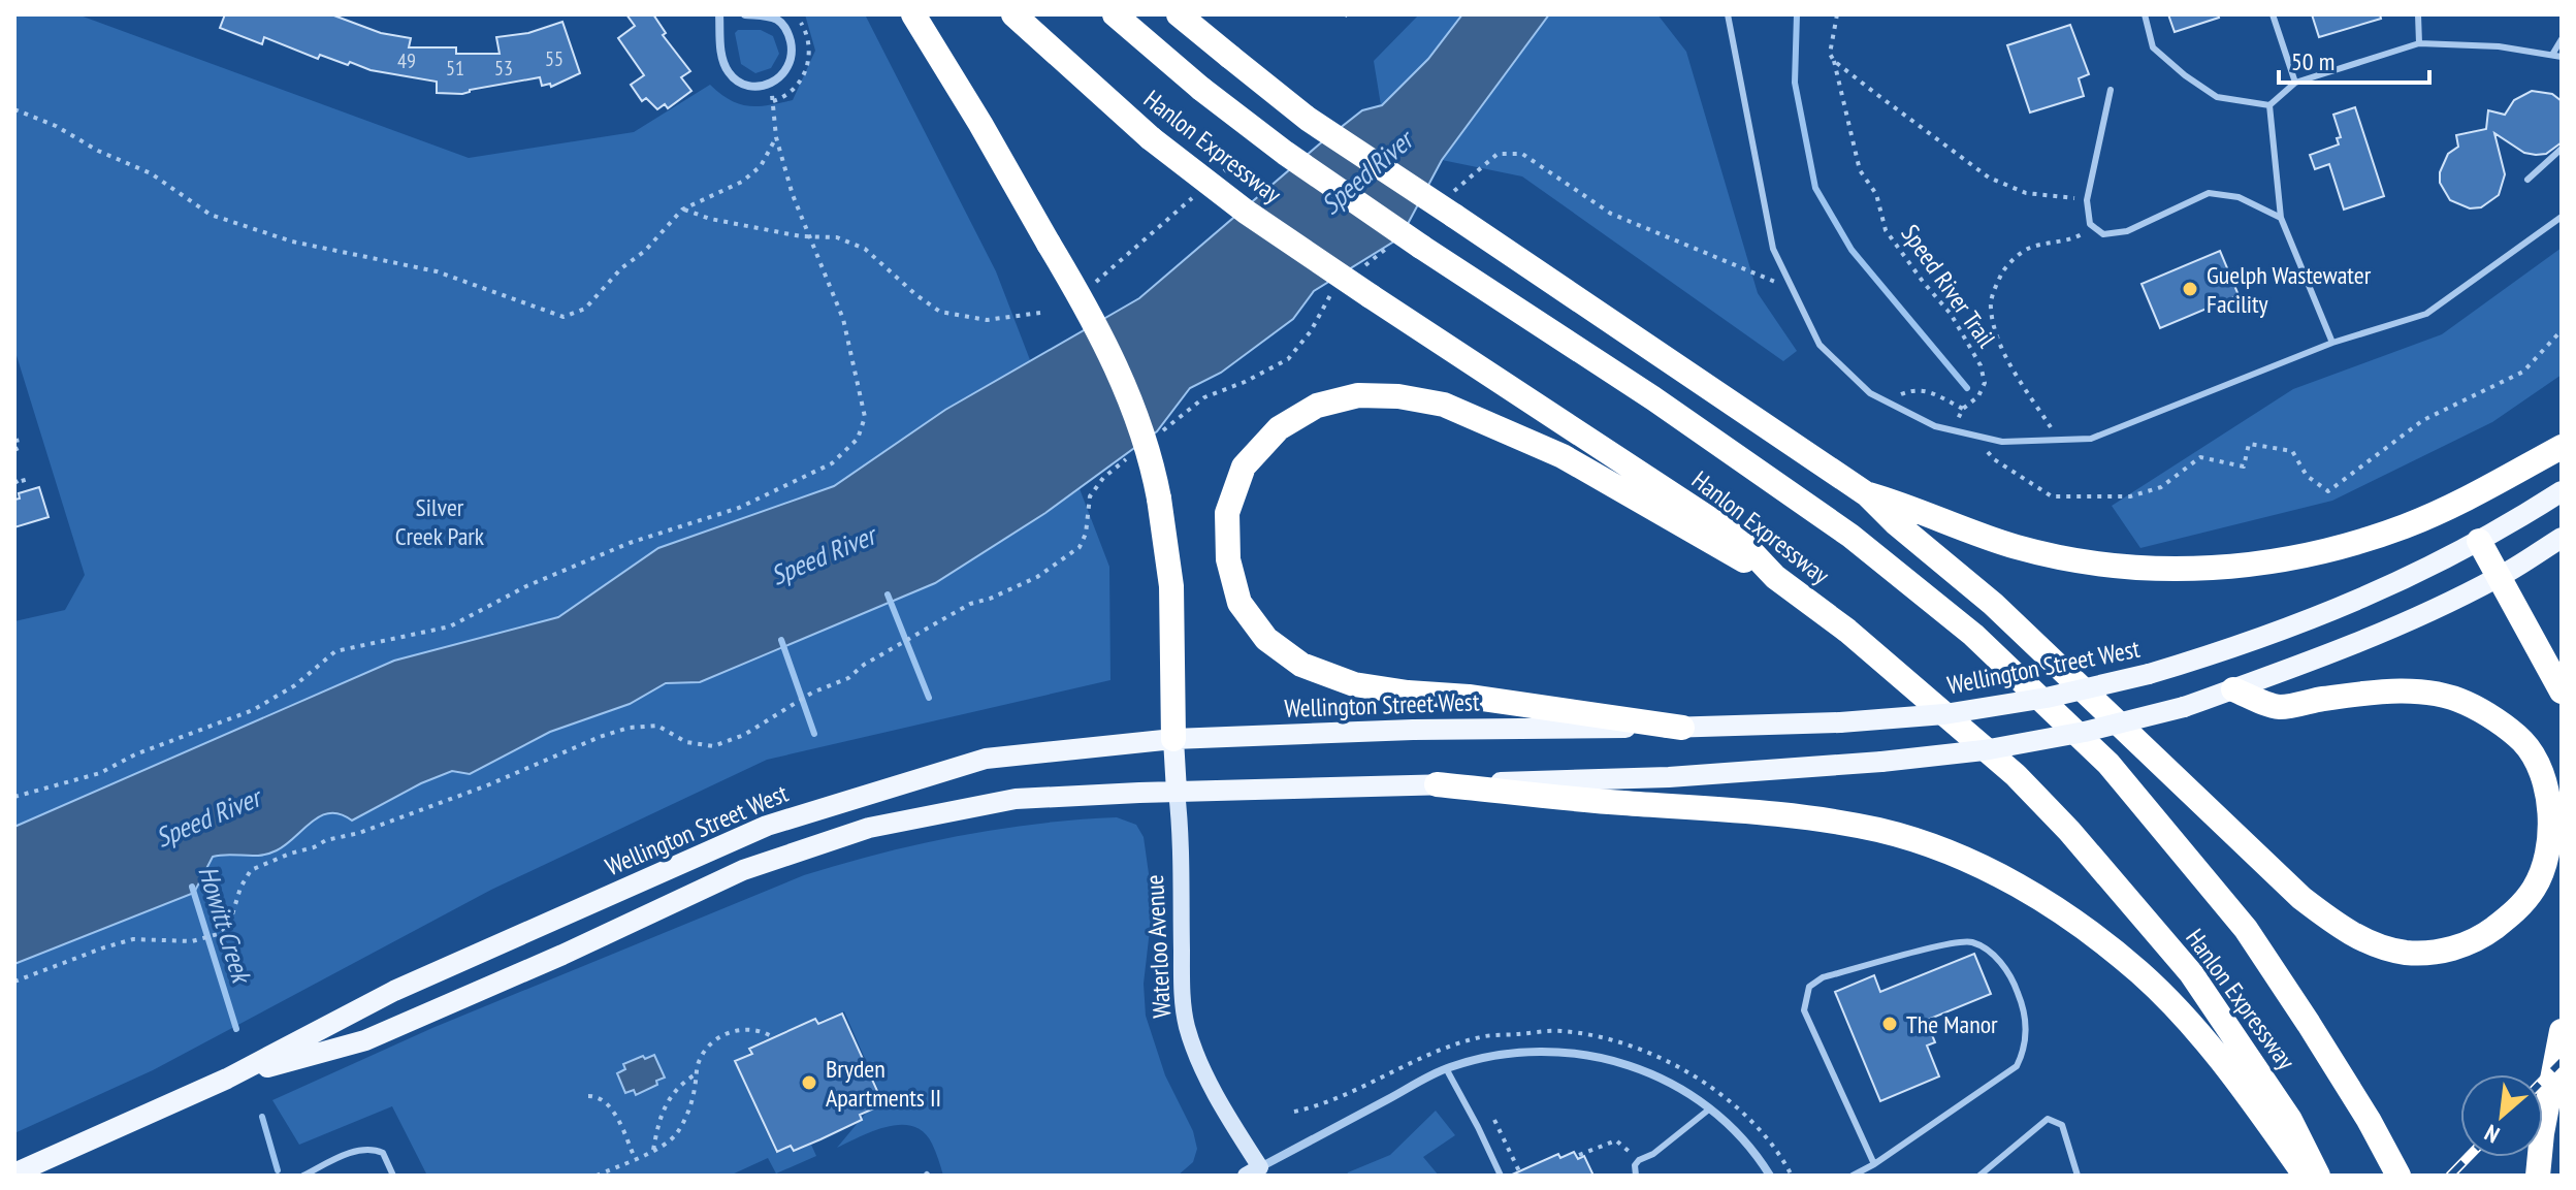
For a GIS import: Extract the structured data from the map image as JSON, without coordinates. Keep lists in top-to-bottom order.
{
  "streets": {
    "highway": ["Hanlon Expressway"],
    "main road": ["Wellington Street West", "Waterloo Avenue"],
    "path": ["Speed River Trail"]
  },
  "crossings": [
    ["Wellington Street West", "Waterloo Avenue"]
  ],
  "water": ["Speed River", "Howitt Creek"],
  "parks": ["Silver Creek Park"],
  "places": ["Guelph Wastewater Facility", "The Manor", "Bryden Apartments II"],
  "house_numbers": [
    "55",
    "49",
    "51",
    "53"
  ],
  "scale_bar": "50 m",
  "north": "bottom left"
}
